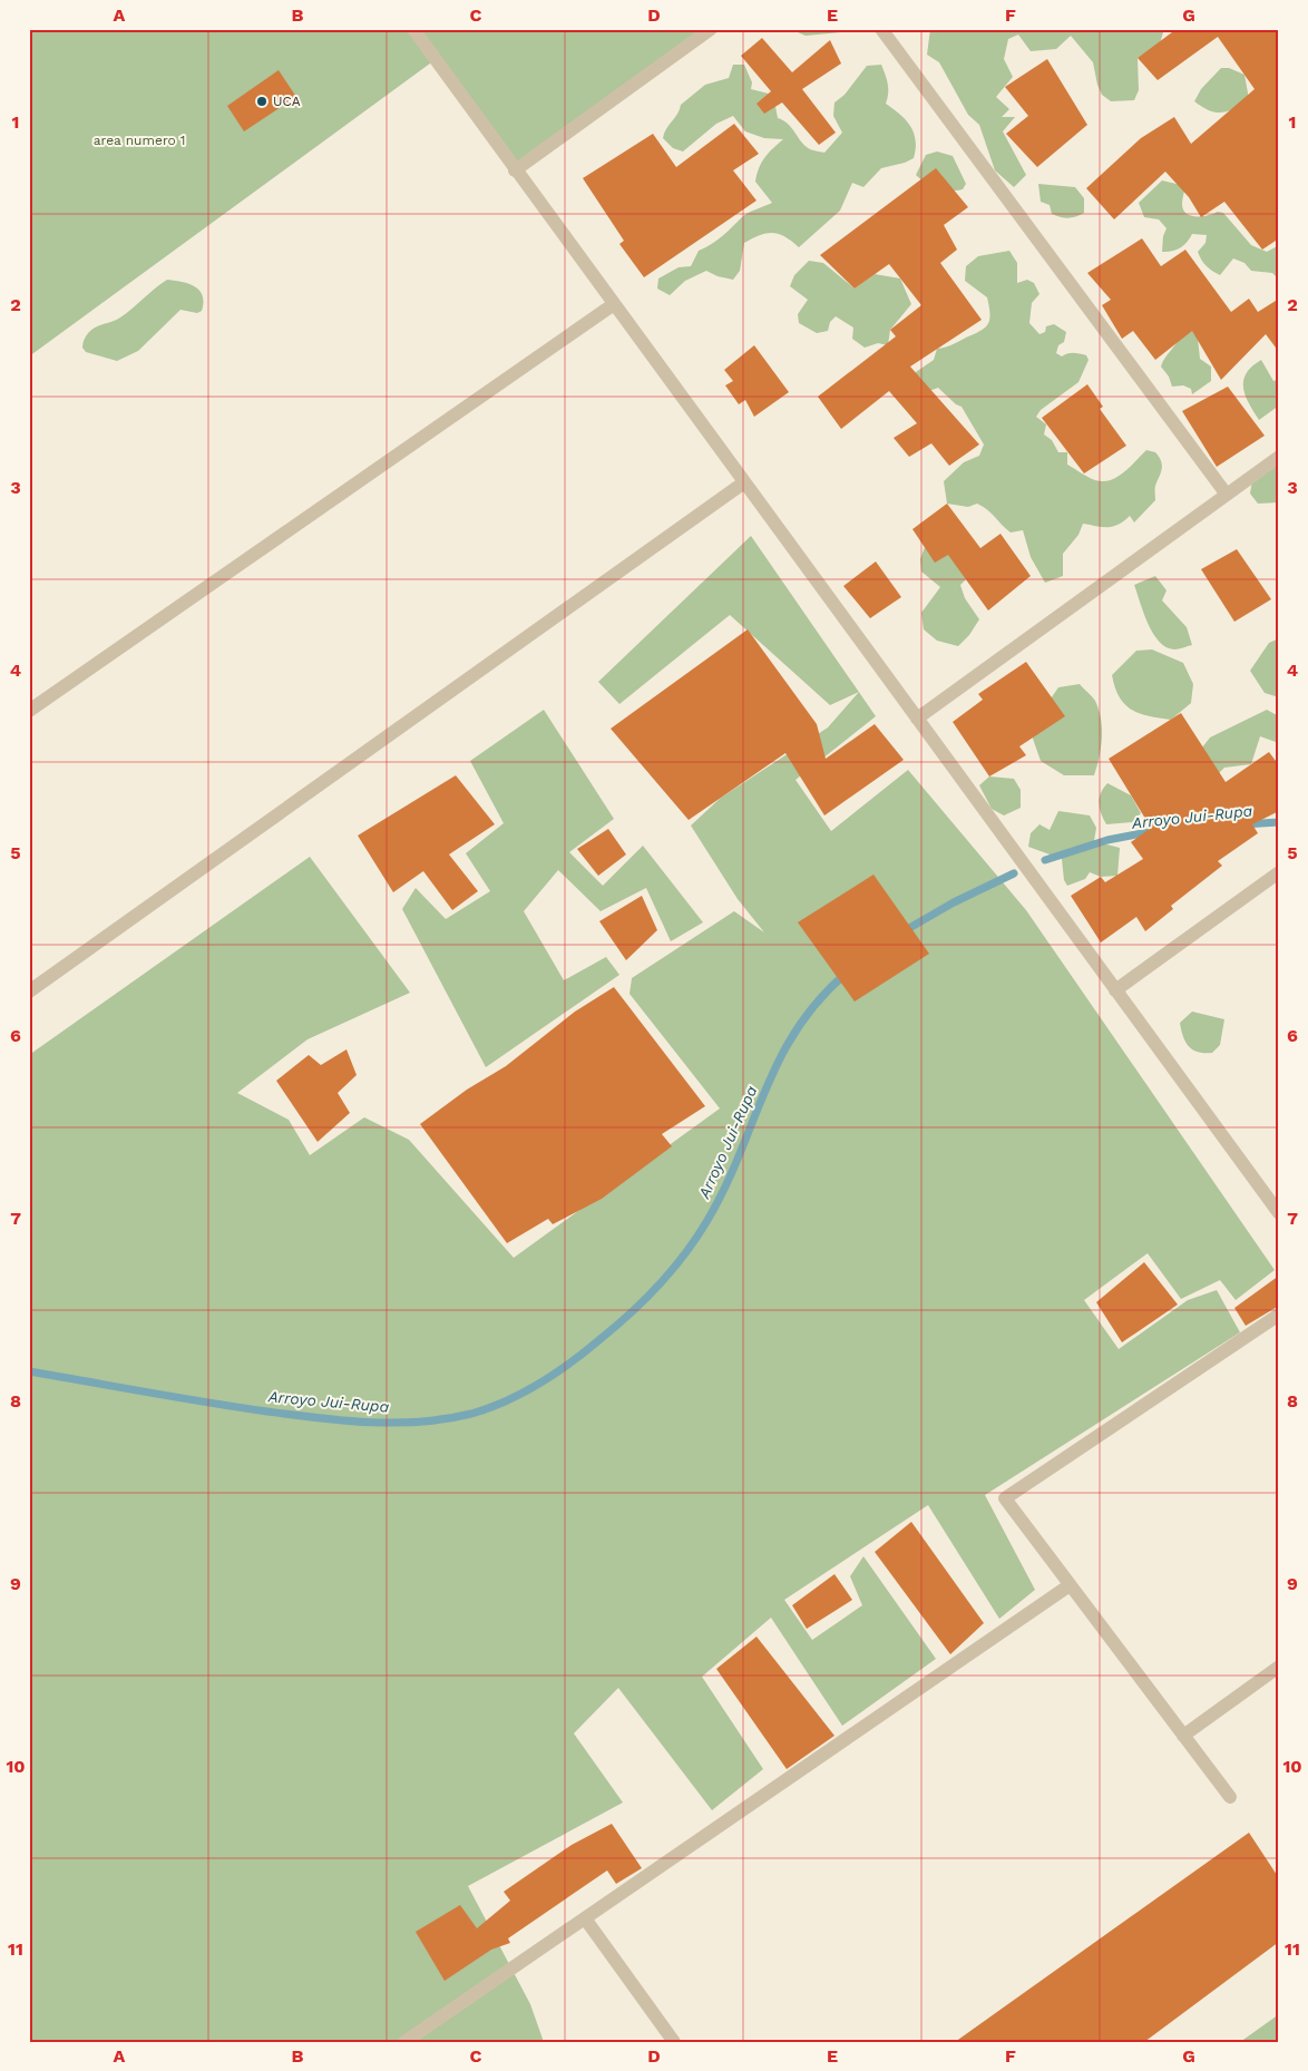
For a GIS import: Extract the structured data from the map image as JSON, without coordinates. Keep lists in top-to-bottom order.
{
  "water": ["Arroyo Jui-Rupa"],
  "parks": ["area numero 1"],
  "places": ["UCA"],
  "grid": {
    "columns": [
      "A",
      "B",
      "C",
      "D",
      "E",
      "F",
      "G"
    ],
    "rows": [
      "1",
      "2",
      "3",
      "4",
      "5",
      "6",
      "7",
      "8",
      "9",
      "10",
      "11"
    ]
  }
}
